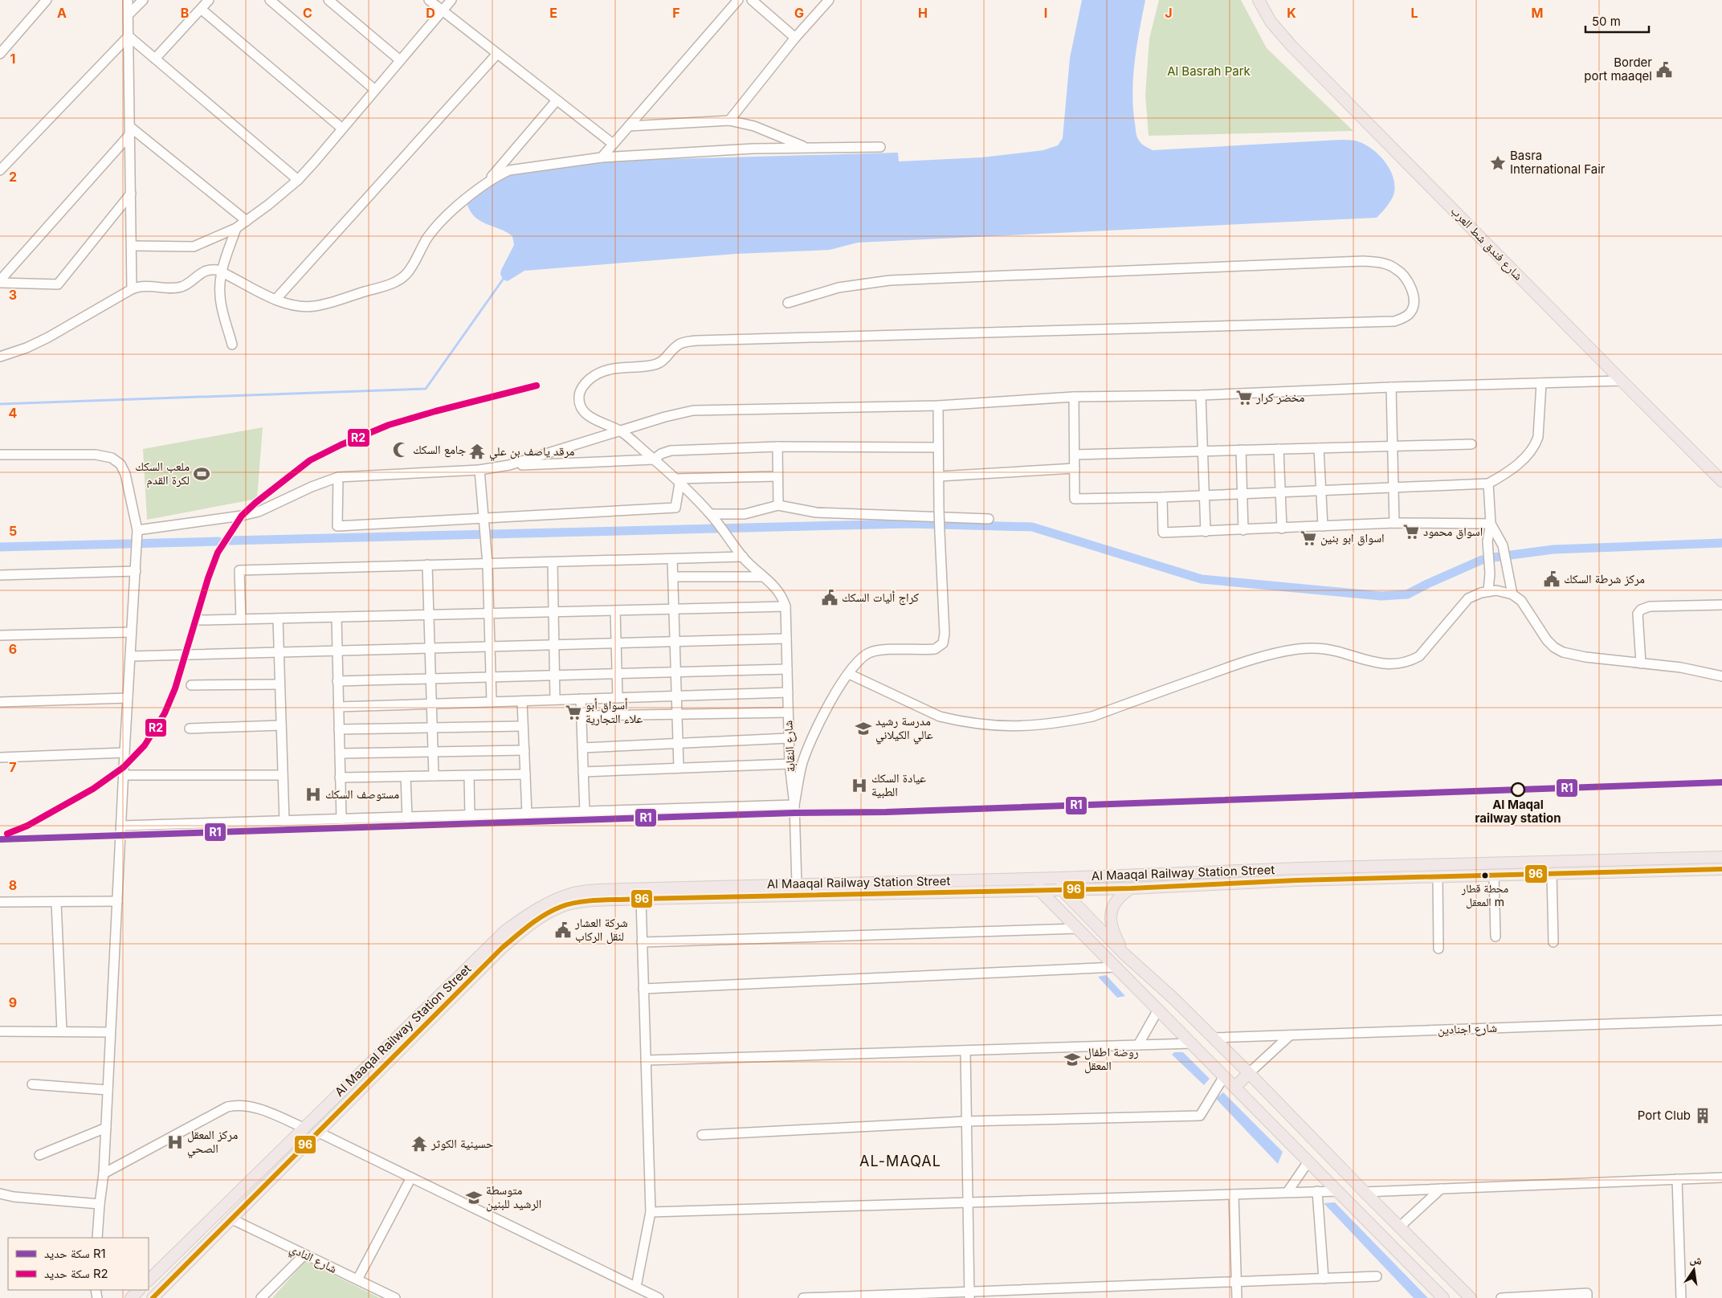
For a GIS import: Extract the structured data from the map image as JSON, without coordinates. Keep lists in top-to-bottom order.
{
  "streets": {
    "main road": ["شارع فندق شط العرب", "Al Maaqal Railway Station Street"],
    "street": ["شارع النقابة", "شارع اجنادين", "شارع النادي"]
  },
  "crossings": [
    ["شارع النقابة", "Al Maaqal Railway Station Street"],
    ["Al Maaqal Railway Station Street", "شارع النادي"]
  ],
  "districts": ["AL-MAQAL"],
  "parks": ["Al Basrah Park"],
  "places": {
    "public building": [
      "Border port maaqel",
      "مركز شرطة السكك",
      "كراج أليات السكك",
      "شركة العشار لنقل الركاب"
    ],
    "place": ["Basra International Fair"],
    "supermarket": [
      "مخضر كرار",
      "اسواق محمود",
      "اسواق ابو بنين",
      "أسواق أبو علاء التجارية"
    ],
    "mosque": ["جامع السكك"],
    "temple": ["مرقد ياصف بن علي", "حسينية الكوثر"],
    "sports": ["ملعب السكك لكرة القدم"],
    "school or university": ["مدرسة رشيد عالي الكيلاني", "روضة اطفال المعقل", "متوسطة الرشيد للبنين"],
    "hospital": ["عيادة السكك الطبية", "مستوصف السكك", "مركز المعقل الصحي"],
    "other": ["Al Maqal railway station", "محطة قطار المعقل m"],
    "building": ["Port Club"]
  },
  "lines": ["rail line R2", "rail line R1", "transit line 96"],
  "legend": ["سكة حديد R1", "سكة حديد R2"],
  "scale_bar": "50 m",
  "north": "top",
  "grid": {
    "columns": [
      "A",
      "B",
      "C",
      "D",
      "E",
      "F",
      "G",
      "H",
      "I",
      "J",
      "K",
      "L",
      "M"
    ],
    "rows": [
      "1",
      "2",
      "3",
      "4",
      "5",
      "6",
      "7",
      "8",
      "9"
    ]
  }
}
